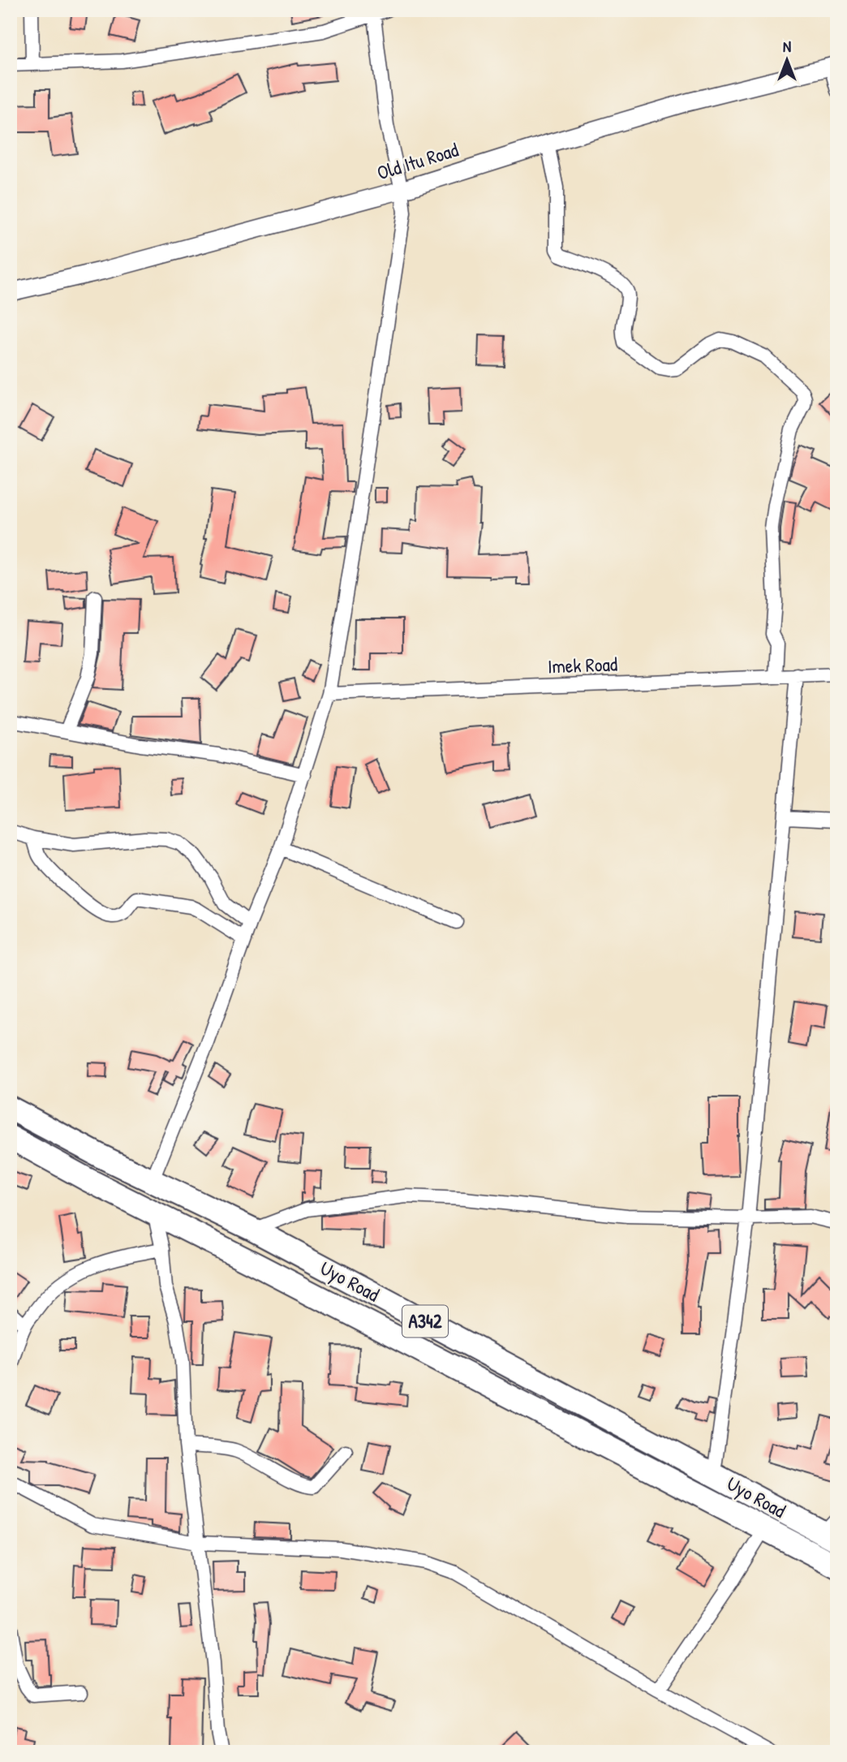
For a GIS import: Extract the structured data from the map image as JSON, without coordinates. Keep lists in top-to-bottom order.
{
  "streets": {
    "highway": ["Uyo Road", "A342"],
    "street": ["Old Itu Road", "Imek Road"]
  },
  "north": "top"
}
